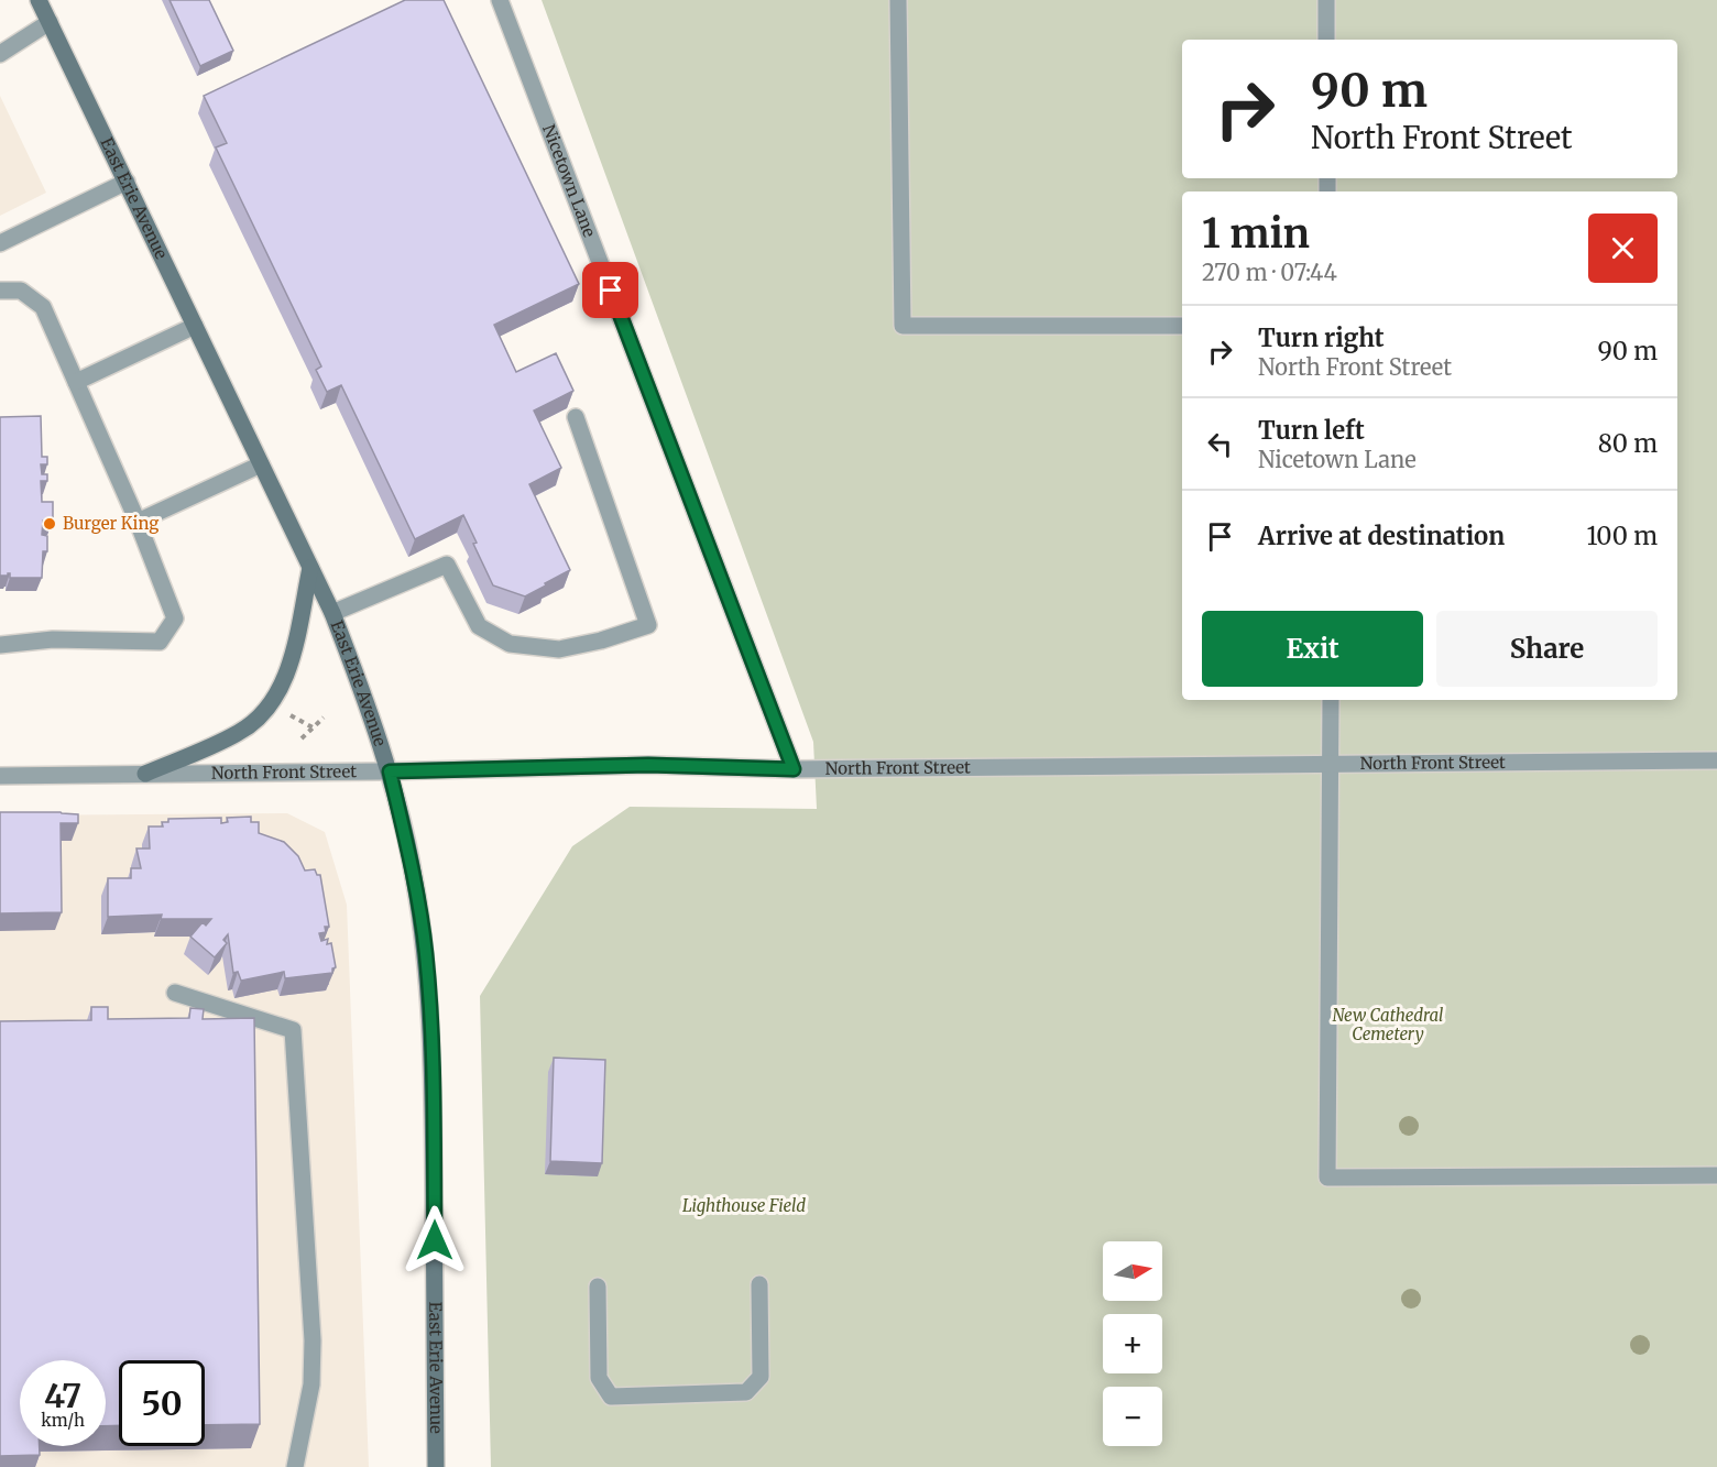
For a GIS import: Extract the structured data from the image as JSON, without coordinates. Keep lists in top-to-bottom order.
{
  "streets": {
    "main road": ["East Erie Avenue"],
    "street": ["Nicetown Lane", "North Front Street"]
  },
  "crossings": [
    ["Nicetown Lane", "North Front Street"],
    ["East Erie Avenue", "North Front Street"]
  ],
  "parks": ["New Cathedral Cemetery", "Lighthouse Field"],
  "places": ["Burger King"],
  "north": "right",
  "page": {
    "turn": ["90 m", "North Front Street"],
    "heading": ["1 min", "270 m · 07:44"],
    "list": [
      {
        "name": "Turn right",
        "note": "North Front Street",
        "value": "90 m"
      },
      {
        "name": "Turn left",
        "note": "Nicetown Lane",
        "value": "80 m"
      },
      {
        "name": "Arrive at destination",
        "value": "100 m"
      }
    ],
    "buttons": ["Exit", "Share"],
    "map_buttons": ["+", "−"],
    "speed": "47 km/h",
    "limit": "50"
  }
}
